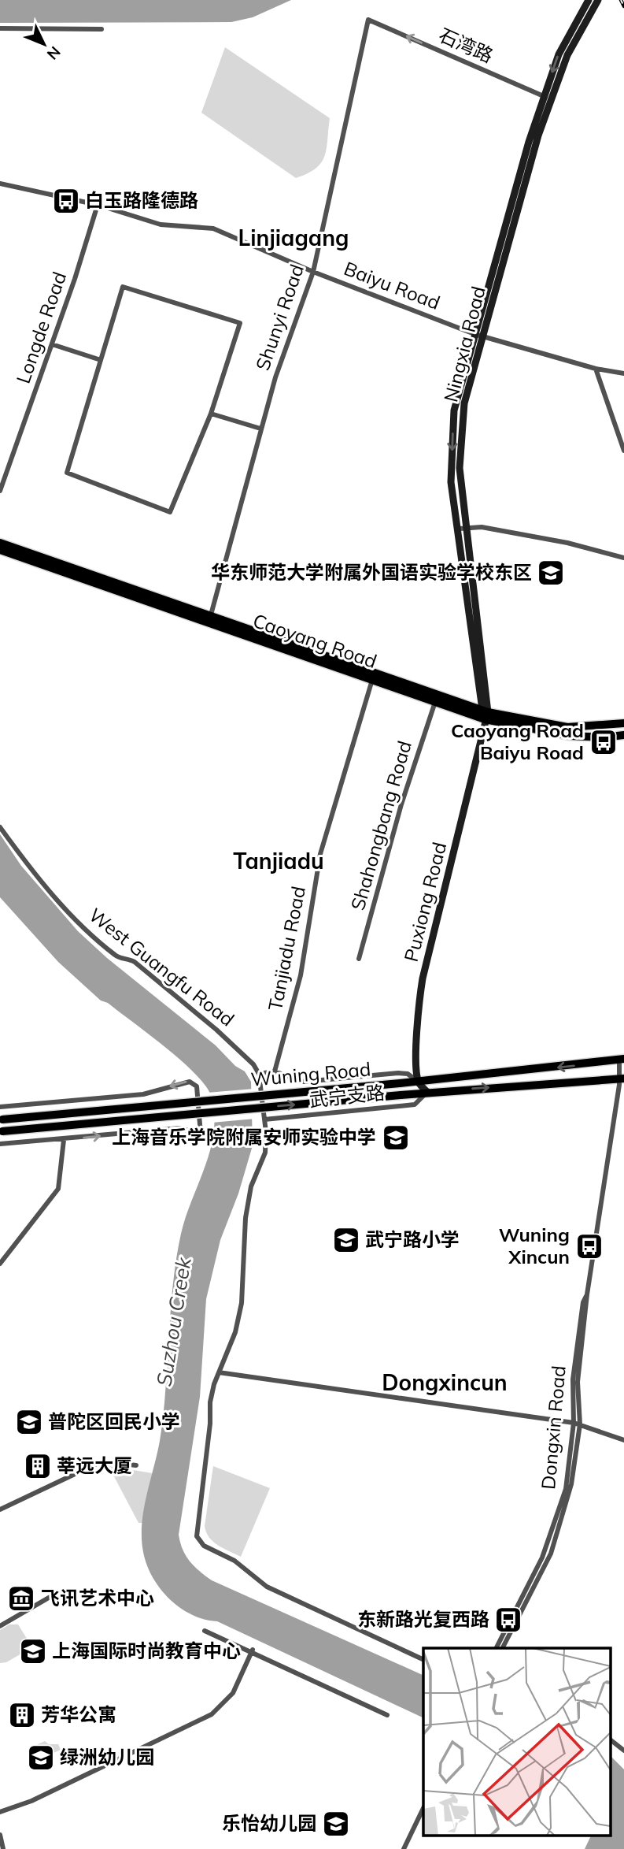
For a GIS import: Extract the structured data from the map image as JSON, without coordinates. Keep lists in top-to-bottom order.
{
  "streets": {
    "main road": [
      "Ningxia Road",
      "Caoyang Road",
      "Puxiong Road",
      "Wuning Road"
    ],
    "street": [
      "石湾路",
      "Baiyu Road",
      "Shunyi Road",
      "Longde Road",
      "Shahongbang Road",
      "Tanjiadu Road",
      "West Guangfu Road",
      "武宁支路",
      "Dongxin Road"
    ]
  },
  "crossings": [
    ["石湾路", "Shunyi Road"],
    ["石湾路", "Ningxia Road"],
    ["Baiyu Road", "Shunyi Road"],
    ["Baiyu Road", "Longde Road"],
    ["Baiyu Road", "Ningxia Road"],
    ["Shunyi Road", "Caoyang Road"],
    ["Ningxia Road", "Caoyang Road"],
    ["Ningxia Road", "Puxiong Road"],
    ["Caoyang Road", "Shahongbang Road"],
    ["Caoyang Road", "Puxiong Road"],
    ["Caoyang Road", "Tanjiadu Road"],
    ["Puxiong Road", "Wuning Road"],
    ["Wuning Road", "武宁支路"],
    ["Wuning Road", "Dongxin Road"]
  ],
  "one_way": ["石湾路"],
  "districts": ["Linjiagang", "Tanjiadu", "Dongxincun"],
  "water": ["Suzhou Creek"],
  "places": {
    "bus stop": [
      "白玉路隆德路",
      "Caoyang Road Baiyu Road",
      "Wuning Xincun",
      "东新路光复西路"
    ],
    "school or university": [
      "华东师范大学附属外国语实验学校东区",
      "上海音乐学院附属安师实验中学",
      "武宁路小学",
      "普陀区回民小学",
      "上海国际时尚教育中心",
      "绿洲幼儿园",
      "乐怡幼儿园"
    ],
    "building": ["莘远大厦", "芳华公寓"],
    "museum": ["飞讯艺术中心"]
  },
  "north": "bottom right"
}
